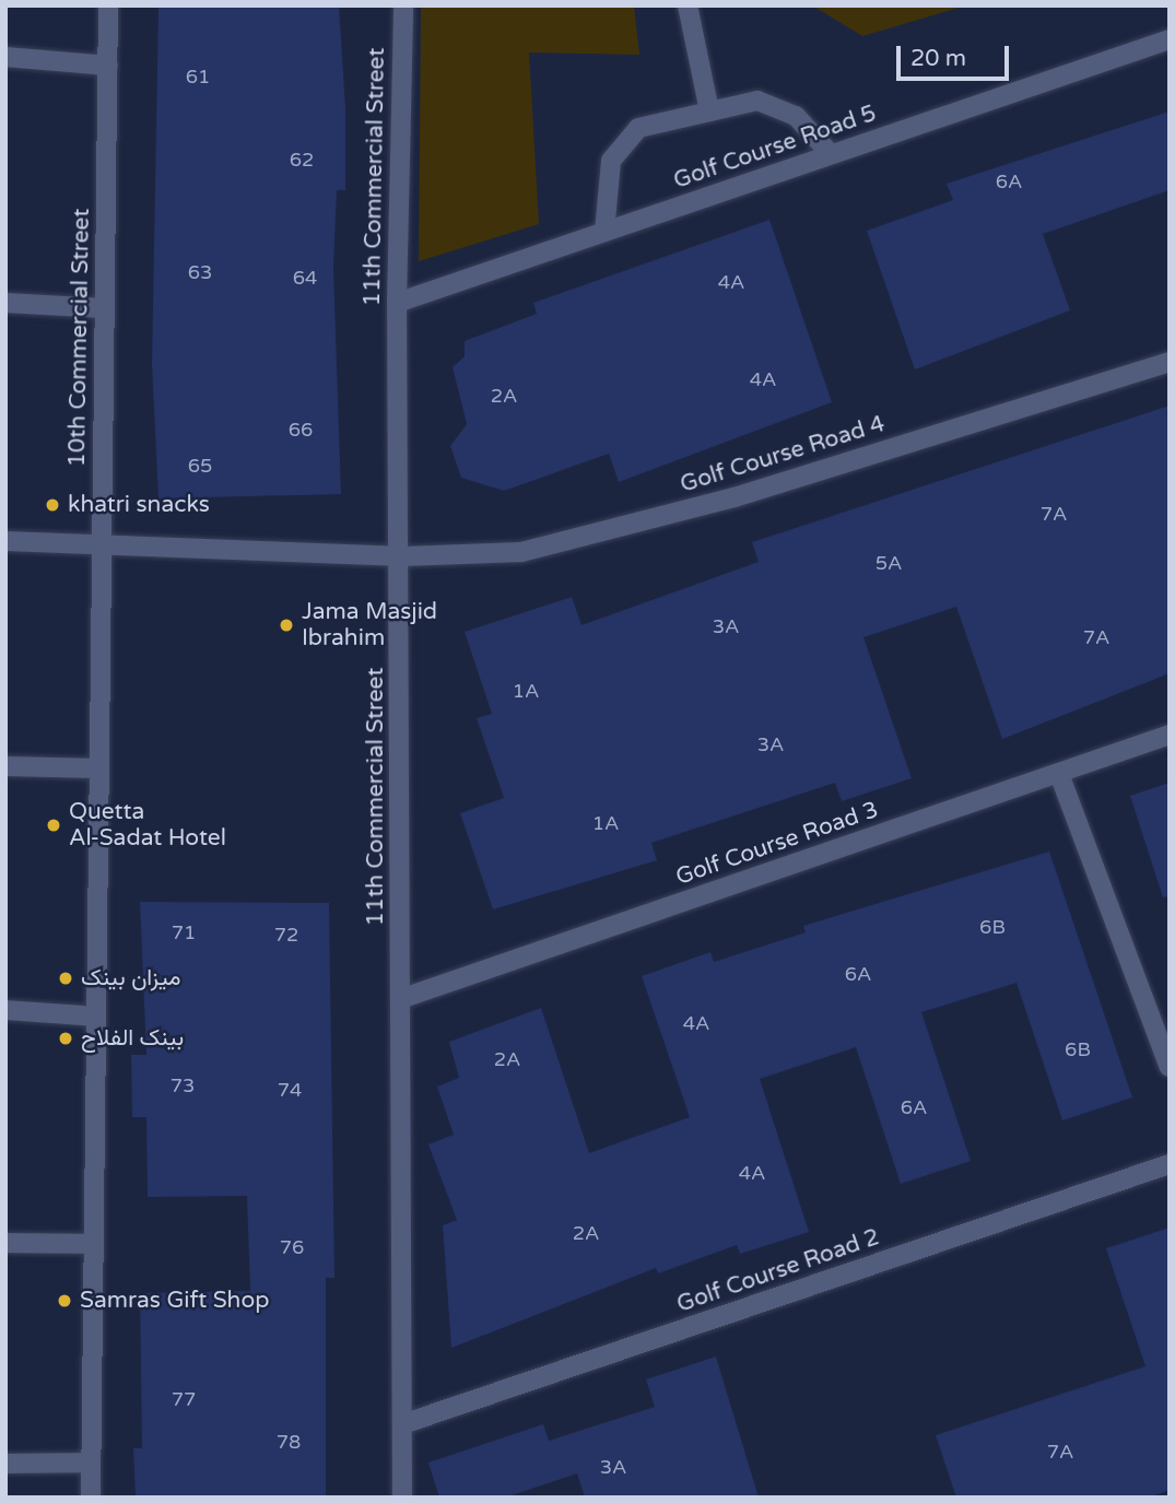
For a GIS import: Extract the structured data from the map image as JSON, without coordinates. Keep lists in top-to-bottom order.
{
  "streets": {
    "street": [
      "Golf Course Road 5",
      "11th Commercial Street",
      "10th Commercial Street",
      "Golf Course Road 4",
      "Golf Course Road 3",
      "Golf Course Road 2"
    ]
  },
  "crossings": [
    ["Golf Course Road 5", "11th Commercial Street"],
    ["11th Commercial Street", "Golf Course Road 4"],
    ["11th Commercial Street", "Golf Course Road 3"],
    ["11th Commercial Street", "Golf Course Road 2"],
    ["10th Commercial Street", "Golf Course Road 4"]
  ],
  "places": [
    "khatri snacks",
    "Jama Masjid Ibrahim",
    "Quetta Al-Sadat Hotel",
    "میزان بینک",
    "بینک الفلاح",
    "Samras Gift Shop"
  ],
  "house_numbers": [
    "61",
    "62",
    "6A",
    "63",
    "64",
    "4A",
    "4A",
    "2A",
    "66",
    "65",
    "7A",
    "5A",
    "3A",
    "7A",
    "1A",
    "3A",
    "1A",
    "6B",
    "71",
    "72",
    "6A",
    "4A",
    "6B",
    "2A",
    "73",
    "74",
    "6A",
    "4A",
    "2A",
    "76",
    "77",
    "78",
    "7A",
    "3A"
  ],
  "scale_bar": "20 m"
}
